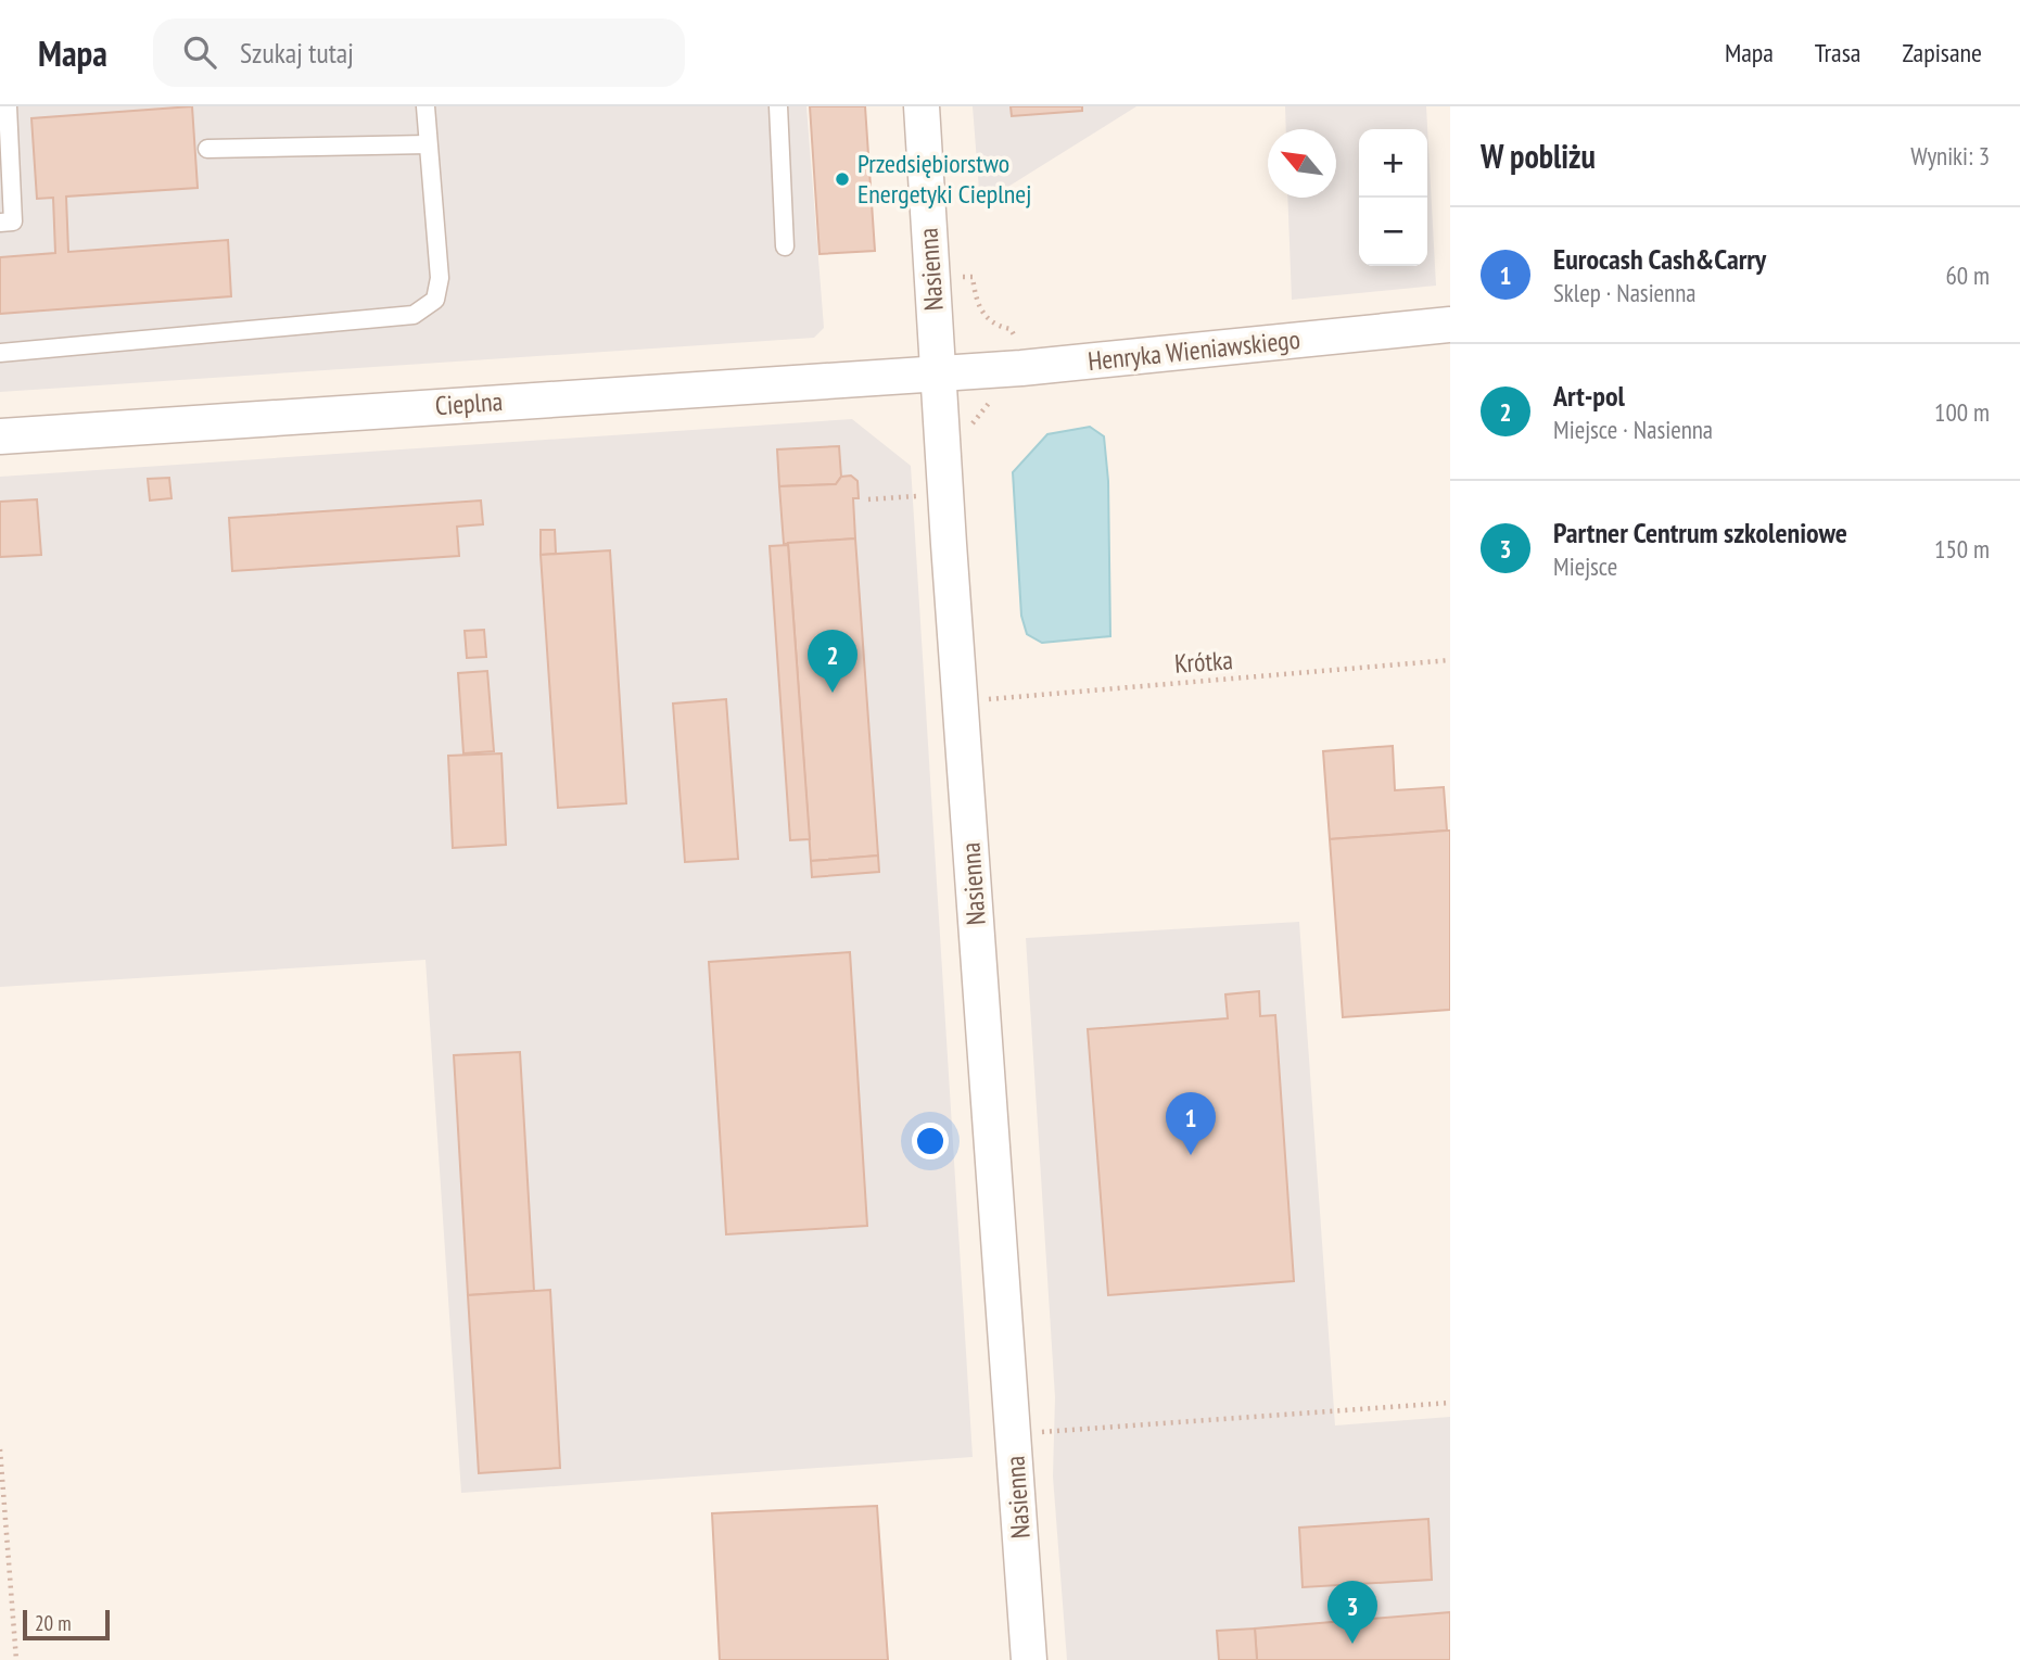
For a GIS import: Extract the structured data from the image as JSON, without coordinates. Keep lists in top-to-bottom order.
{
  "streets": {
    "street": ["Nasienna", "Henryka Wieniawskiego", "Cieplna"],
    "path": ["Krótka"]
  },
  "crossings": [
    ["Nasienna", "Henryka Wieniawskiego"],
    ["Nasienna", "Cieplna"],
    ["Nasienna", "Krótka"],
    ["Henryka Wieniawskiego", "Cieplna"]
  ],
  "places": ["Przedsiębiorstwo Energetyki Cieplnej"],
  "scale_bar": "20 m",
  "north": "top left",
  "page": {
    "header": "Mapa",
    "search": "Szukaj tutaj",
    "nav": ["Mapa", "Trasa", "Zapisane"],
    "heading": ["W pobliżu", "Wyniki: 3"],
    "map_buttons": ["+", "−"],
    "list": [
      {
        "mark": "1",
        "name": "Eurocash Cash&Carry",
        "note": "Sklep · Nasienna",
        "value": "60 m"
      },
      {
        "mark": "2",
        "name": "Art-pol",
        "note": "Miejsce · Nasienna",
        "value": "100 m"
      },
      {
        "mark": "3",
        "name": "Partner Centrum szkoleniowe",
        "note": "Miejsce",
        "value": "150 m"
      }
    ],
    "pins": ["2", "1", "3"],
    "scale": "20 m"
  }
}
